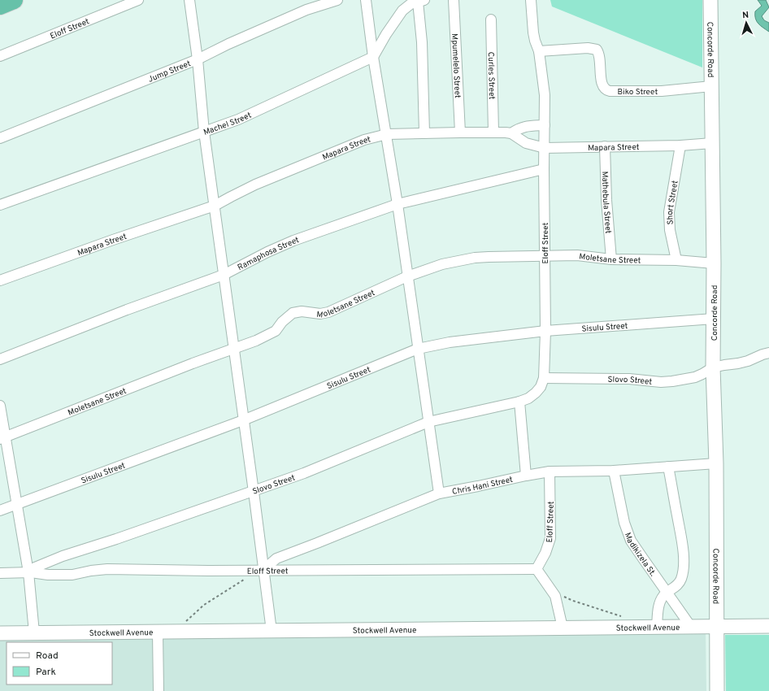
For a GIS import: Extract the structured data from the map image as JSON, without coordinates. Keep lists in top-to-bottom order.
{
  "streets": {
    "street": [
      "Eloff Street",
      "Concorde Road",
      "Mpumelelo Street",
      "Jump Street",
      "Curles Street",
      "Biko Street",
      "Machel Street",
      "Mapara Street",
      "Mathebula Street",
      "Short Street",
      "Ramaphosa Street",
      "Moletsane Street",
      "Sisulu Street",
      "Slovo Street",
      "Chris Hani Street",
      "Madikizela St.",
      "Stockwell Avenue"
    ]
  },
  "crossings": [
    ["Eloff Street", "Biko Street"],
    ["Eloff Street", "Mapara Street"],
    ["Eloff Street", "Ramaphosa Street"],
    ["Eloff Street", "Moletsane Street"],
    ["Eloff Street", "Sisulu Street"],
    ["Eloff Street", "Slovo Street"],
    ["Eloff Street", "Chris Hani Street"],
    ["Concorde Road", "Biko Street"],
    ["Concorde Road", "Mapara Street"],
    ["Concorde Road", "Moletsane Street"],
    ["Concorde Road", "Sisulu Street"],
    ["Concorde Road", "Slovo Street"],
    ["Concorde Road", "Chris Hani Street"],
    ["Concorde Road", "Stockwell Avenue"],
    ["Mpumelelo Street", "Mapara Street"],
    ["Curles Street", "Mapara Street"],
    ["Mapara Street", "Mathebula Street"],
    ["Mapara Street", "Short Street"],
    ["Mathebula Street", "Moletsane Street"],
    ["Short Street", "Moletsane Street"],
    ["Chris Hani Street", "Madikizela St."],
    ["Madikizela St.", "Stockwell Avenue"]
  ],
  "legend": ["Road", "Park"],
  "north": "top"
}
